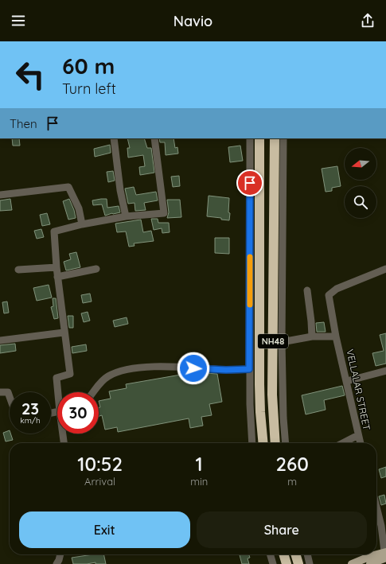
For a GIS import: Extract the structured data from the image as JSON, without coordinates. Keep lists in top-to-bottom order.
{
  "streets": {
    "highway": ["NH48"],
    "street": ["VELLALAR STREET"]
  },
  "north": "left",
  "page": {
    "header": "Navio",
    "turn": ["60 m", "Turn left"],
    "then": "Then",
    "speed": "23 km/h",
    "limit": "30",
    "eta": [
      "10:52",
      "Arrival",
      "1",
      "min",
      "260",
      "m"
    ],
    "buttons": ["Exit", "Share"]
  }
}
